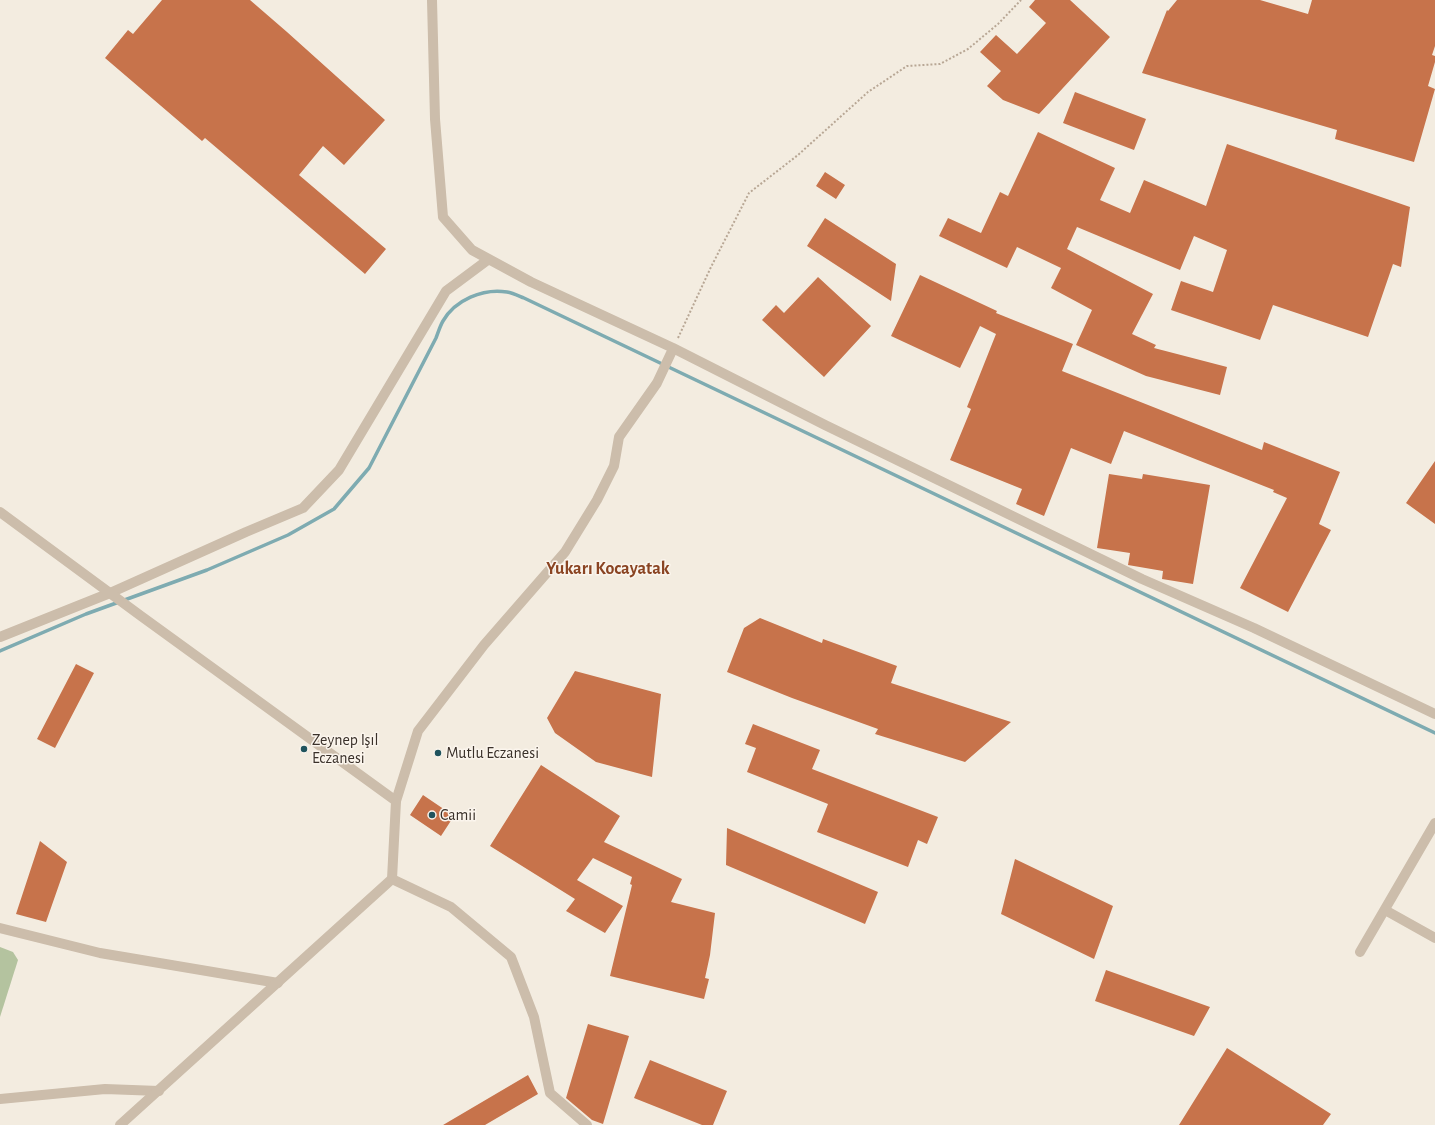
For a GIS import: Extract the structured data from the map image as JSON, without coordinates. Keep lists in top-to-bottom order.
{
  "districts": ["Yukarı Kocayatak"],
  "places": ["Zeynep Işıl Eczanesi", "Mutlu Eczanesi", "Camii"]
}
